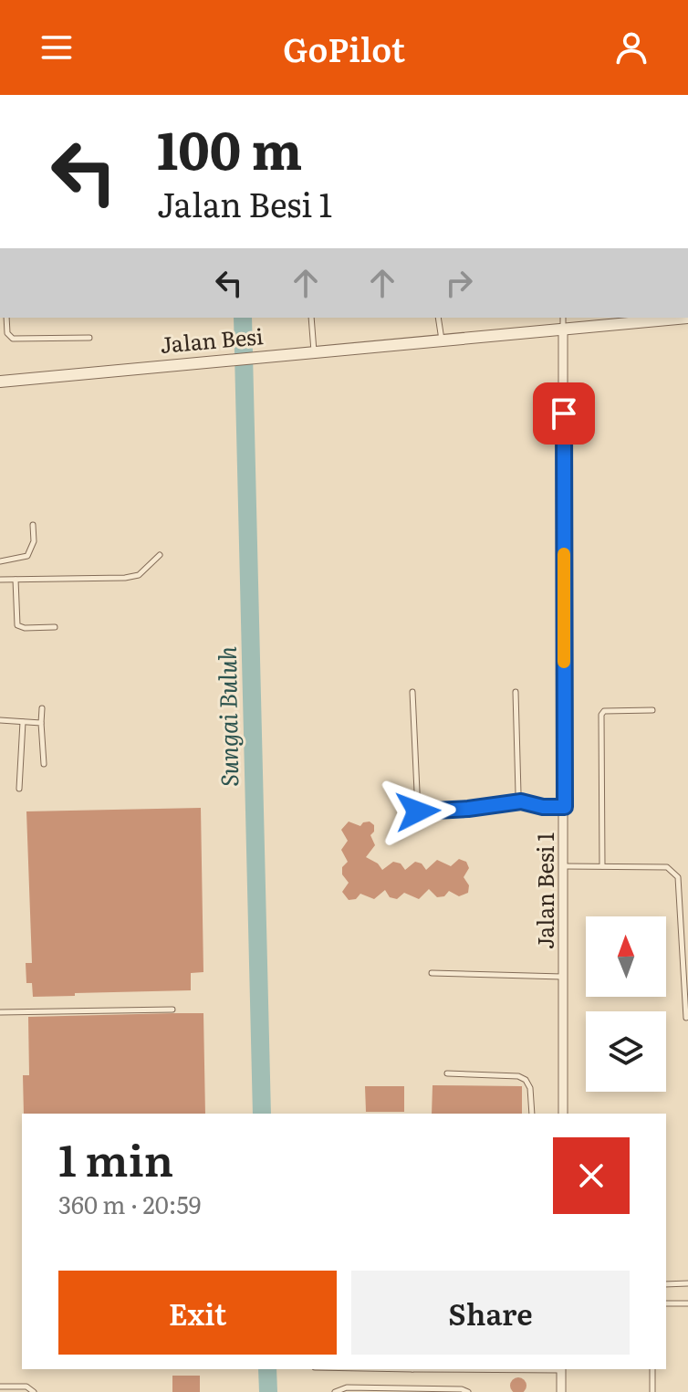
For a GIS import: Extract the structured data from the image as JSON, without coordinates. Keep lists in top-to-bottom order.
{
  "streets": {
    "street": ["Jalan Besi", "Jalan Besi 1"]
  },
  "crossings": [
    ["Jalan Besi", "Jalan Besi 1"]
  ],
  "water": ["Sungai Buluh"],
  "north": "top",
  "page": {
    "header": "GoPilot",
    "turn": ["100 m", "Jalan Besi 1"],
    "heading": ["1 min", "360 m · 20:59"],
    "buttons": ["Exit", "Share"]
  }
}
